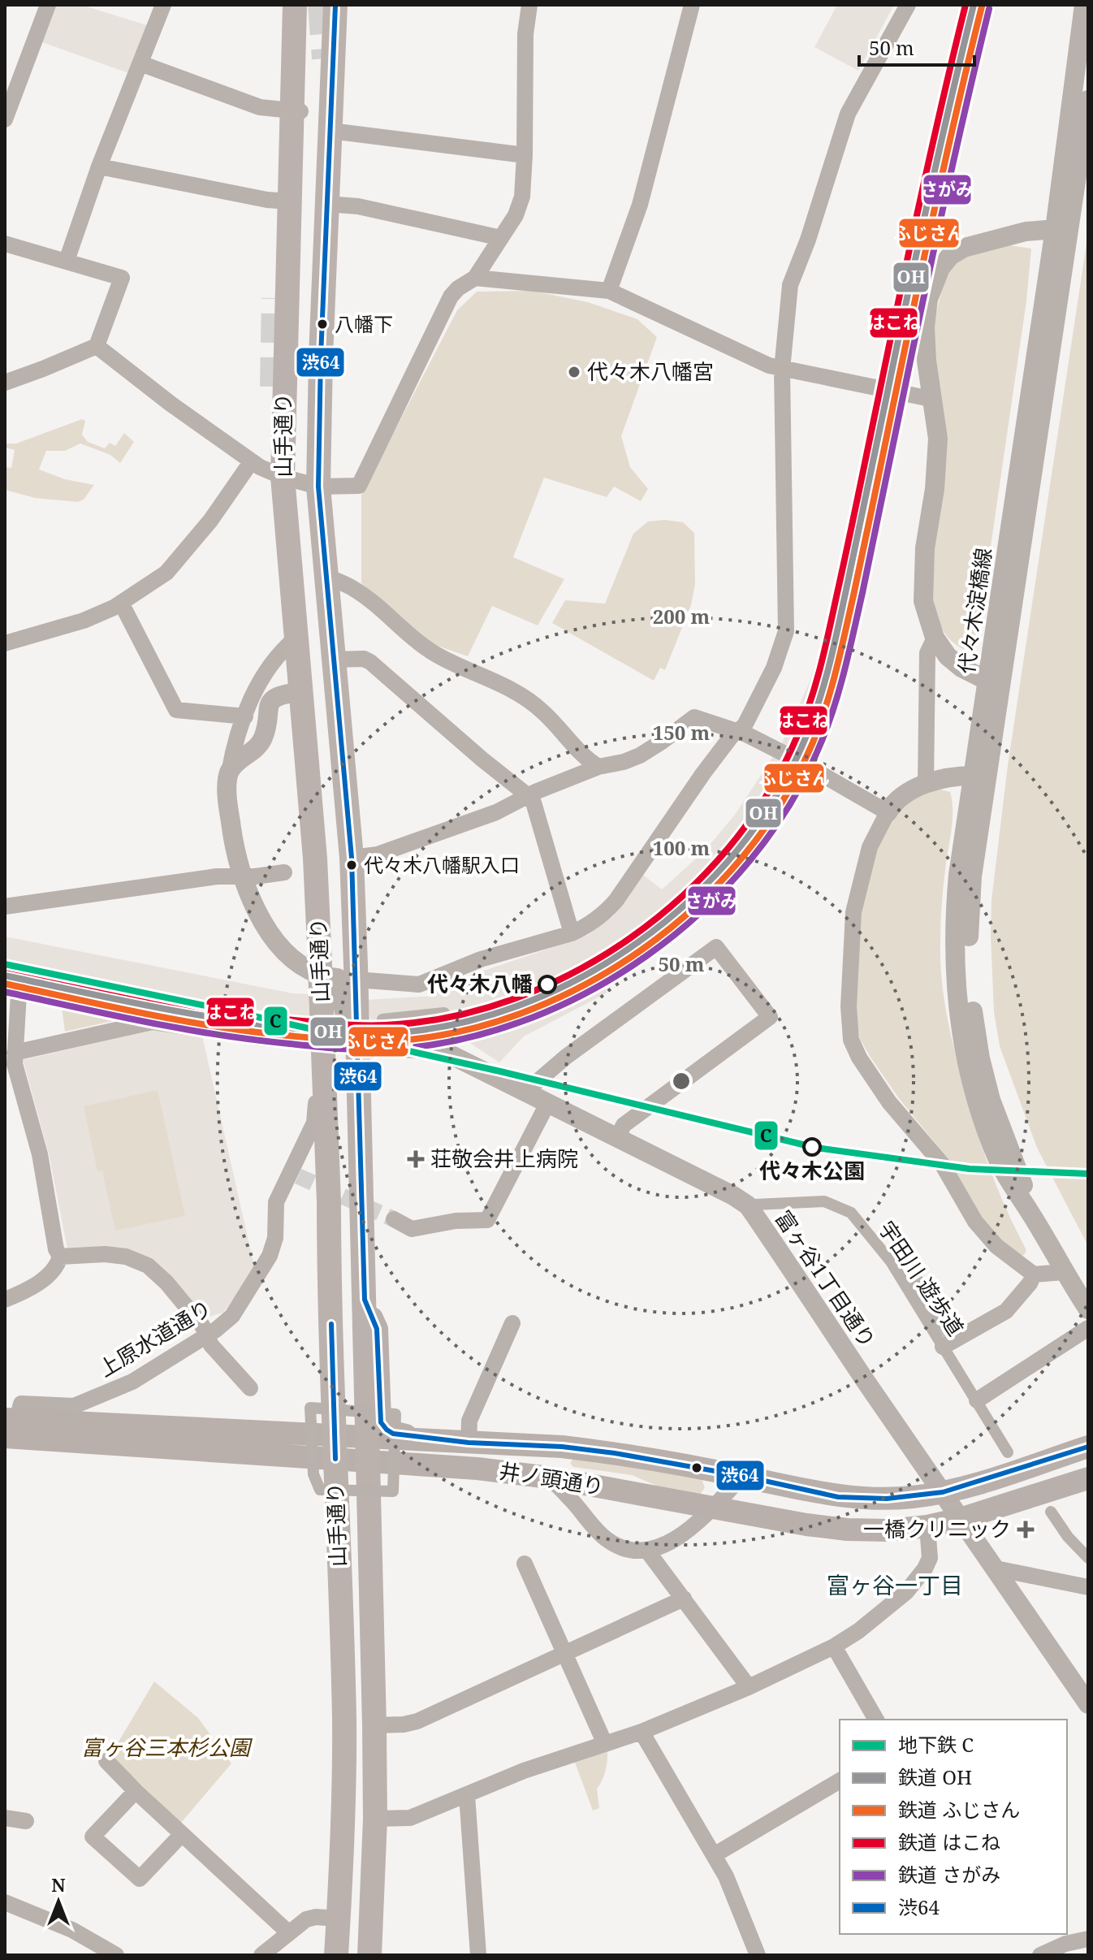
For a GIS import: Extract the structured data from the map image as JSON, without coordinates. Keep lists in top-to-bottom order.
{
  "streets": {
    "main road": ["山手通り", "井ノ頭通り"],
    "street": [
      "代々木淀橋線",
      "宇田川 遊歩道",
      "富ヶ谷1丁目通り",
      "上原水道通り"
    ]
  },
  "crossings": [
    ["山手通り", "富ヶ谷1丁目通り"],
    ["山手通り", "井ノ頭通り"],
    ["富ヶ谷1丁目通り", "井ノ頭通り"],
    ["上原水道通り", "井ノ頭通り"]
  ],
  "districts": ["富ヶ谷一丁目"],
  "parks": ["富ヶ谷三本杉公園"],
  "places": {
    "other": [
      "八幡下",
      "代々木八幡宮",
      "代々木八幡駅入口",
      "代々木八幡",
      "代々木公園"
    ],
    "health": ["荘敬会井上病院", "一橋クリニック"]
  },
  "lines": [
    "rail line OH",
    "rail line はこね",
    "transit line 渋64",
    "rail line ふじさん",
    "rail line さがみ",
    "metro line C"
  ],
  "legend": [
    "地下鉄 C",
    "鉄道 OH",
    "鉄道 ふじさん",
    "鉄道 はこね",
    "鉄道 さがみ",
    "渋64"
  ],
  "scale_bar": "50 m",
  "north": "top",
  "rings": [
    "200 m",
    "150 m",
    "100 m",
    "50 m"
  ]
}
